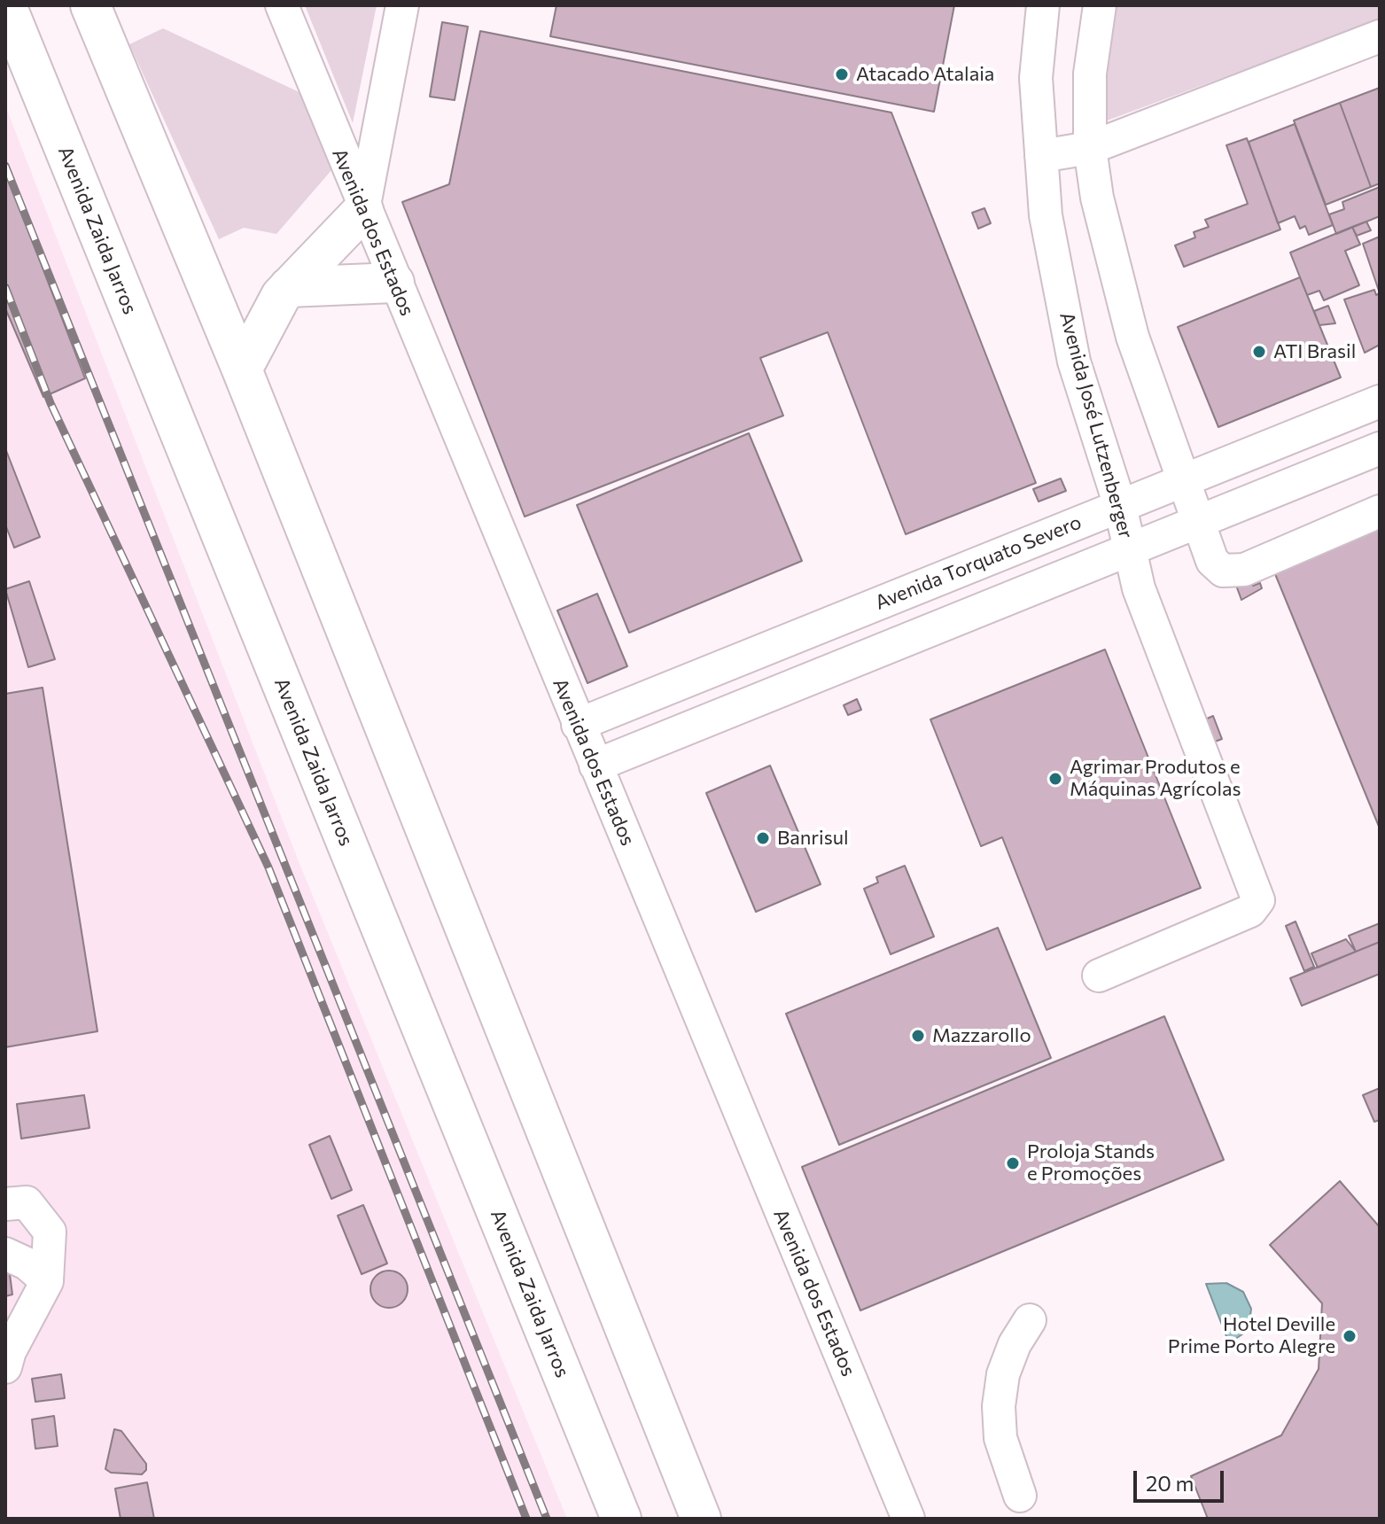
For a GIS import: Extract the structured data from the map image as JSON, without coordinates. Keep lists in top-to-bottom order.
{
  "streets": {
    "highway": ["Avenida Zaida Jarros"],
    "street": ["Avenida dos Estados", "Avenida José Lutzenberger", "Avenida Torquato Severo"]
  },
  "crossings": [
    ["Avenida dos Estados", "Avenida Torquato Severo"],
    ["Avenida José Lutzenberger", "Avenida Torquato Severo"]
  ],
  "places": [
    "Atacado Atalaia",
    "ATI Brasil",
    "Agrimar Produtos e Máquinas Agrícolas",
    "Banrisul",
    "Mazzarollo",
    "Proloja Stands e Promoções",
    "Hotel Deville Prime Porto Alegre"
  ],
  "scale_bar": "20 m"
}
